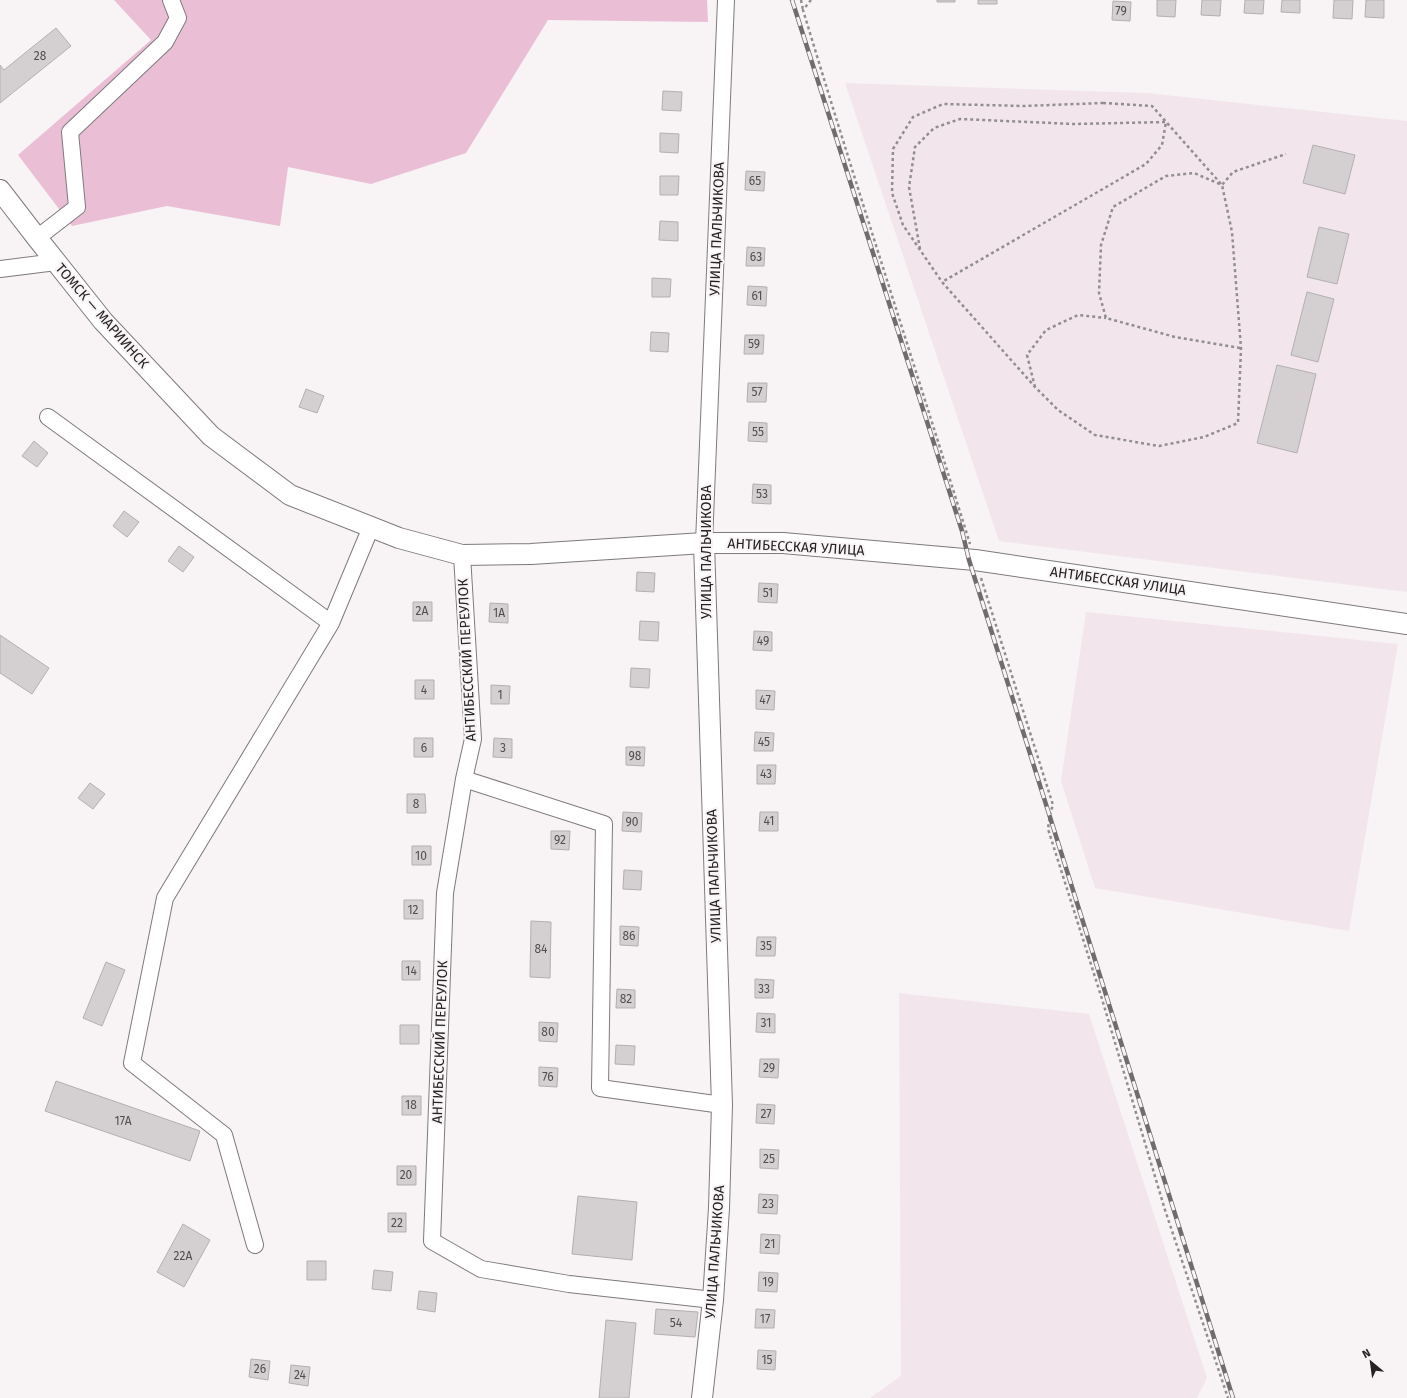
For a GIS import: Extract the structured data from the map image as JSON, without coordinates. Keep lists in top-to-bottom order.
{
  "streets": {
    "main road": ["УЛИЦА ПАЛЬЧИКОВА", "ТОМСК — МАРИИНСК", "АНТИБЕССКАЯ УЛИЦА"],
    "street": ["АНТИБЕССКИЙ ПЕРЕУЛОК"]
  },
  "crossings": [
    ["УЛИЦА ПАЛЬЧИКОВА", "АНТИБЕССКАЯ УЛИЦА"],
    ["УЛИЦА ПАЛЬЧИКОВА", "АНТИБЕССКИЙ ПЕРЕУЛОК"],
    ["ТОМСК — МАРИИНСК", "АНТИБЕССКАЯ УЛИЦА"],
    ["АНТИБЕССКАЯ УЛИЦА", "АНТИБЕССКИЙ ПЕРЕУЛОК"]
  ],
  "house_numbers": [
    "79",
    "28",
    "65",
    "63",
    "61",
    "59",
    "57",
    "55",
    "53",
    "51",
    "2А",
    "1А",
    "49",
    "4",
    "1",
    "47",
    "45",
    "6",
    "3",
    "98",
    "43",
    "8",
    "41",
    "90",
    "92",
    "10",
    "12",
    "86",
    "35",
    "84",
    "14",
    "33",
    "82",
    "31",
    "80",
    "29",
    "76",
    "18",
    "27",
    "17А",
    "25",
    "20",
    "23",
    "22",
    "21",
    "22А",
    "19",
    "17",
    "54",
    "15",
    "26",
    "24"
  ],
  "north": "top left"
}
